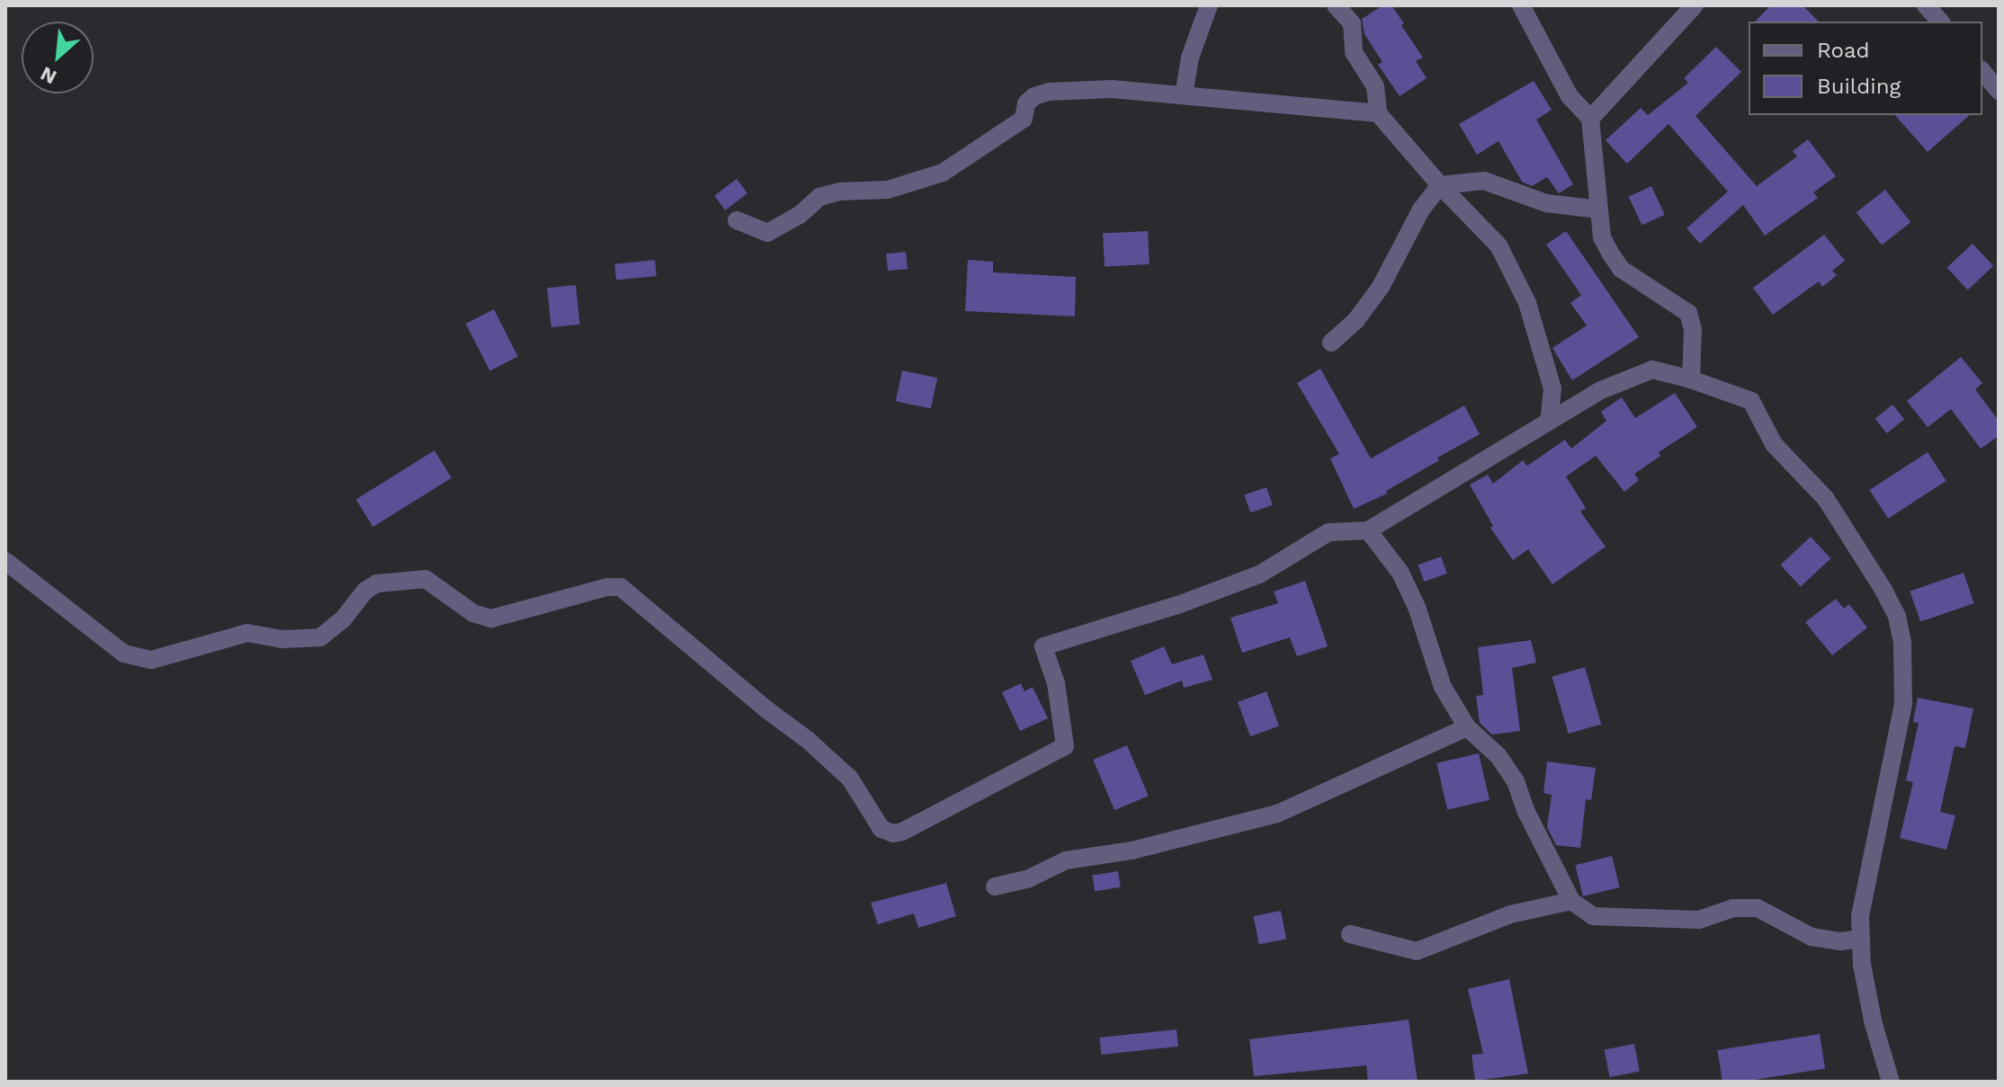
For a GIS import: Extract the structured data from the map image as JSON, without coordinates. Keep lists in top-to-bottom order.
{
  "legend": ["Road", "Building"],
  "north": "bottom left"
}
